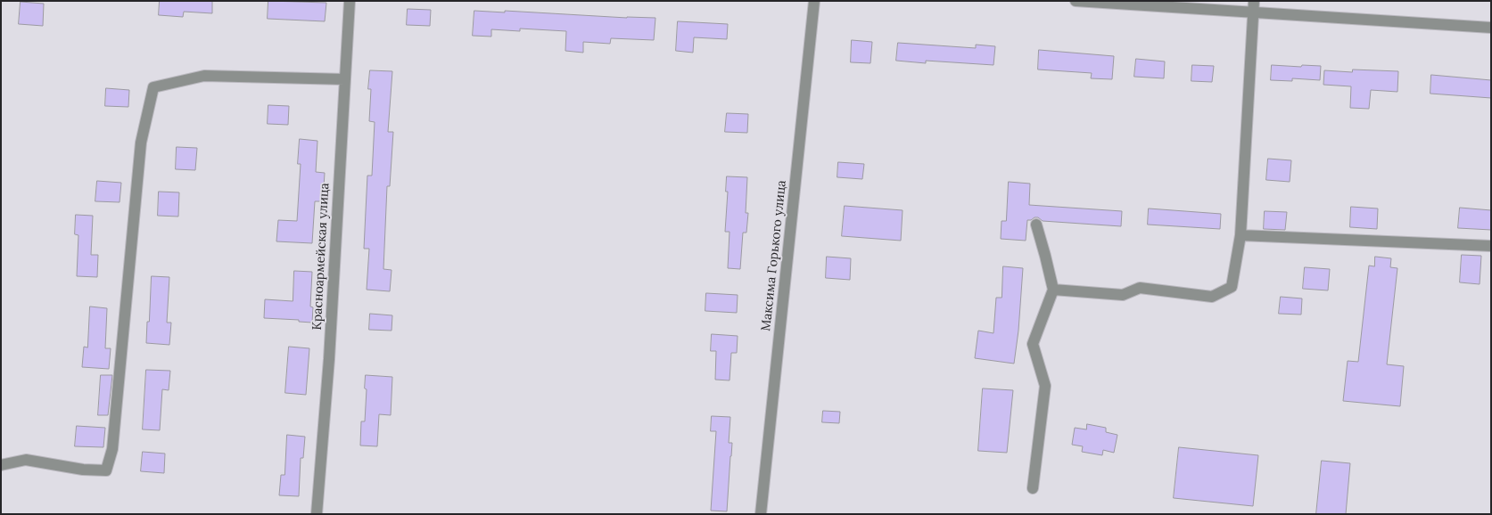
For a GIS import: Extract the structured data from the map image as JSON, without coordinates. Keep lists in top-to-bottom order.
{
  "streets": {
    "street": ["Максима Горького улица", "Красноармейская улица"]
  }
}
